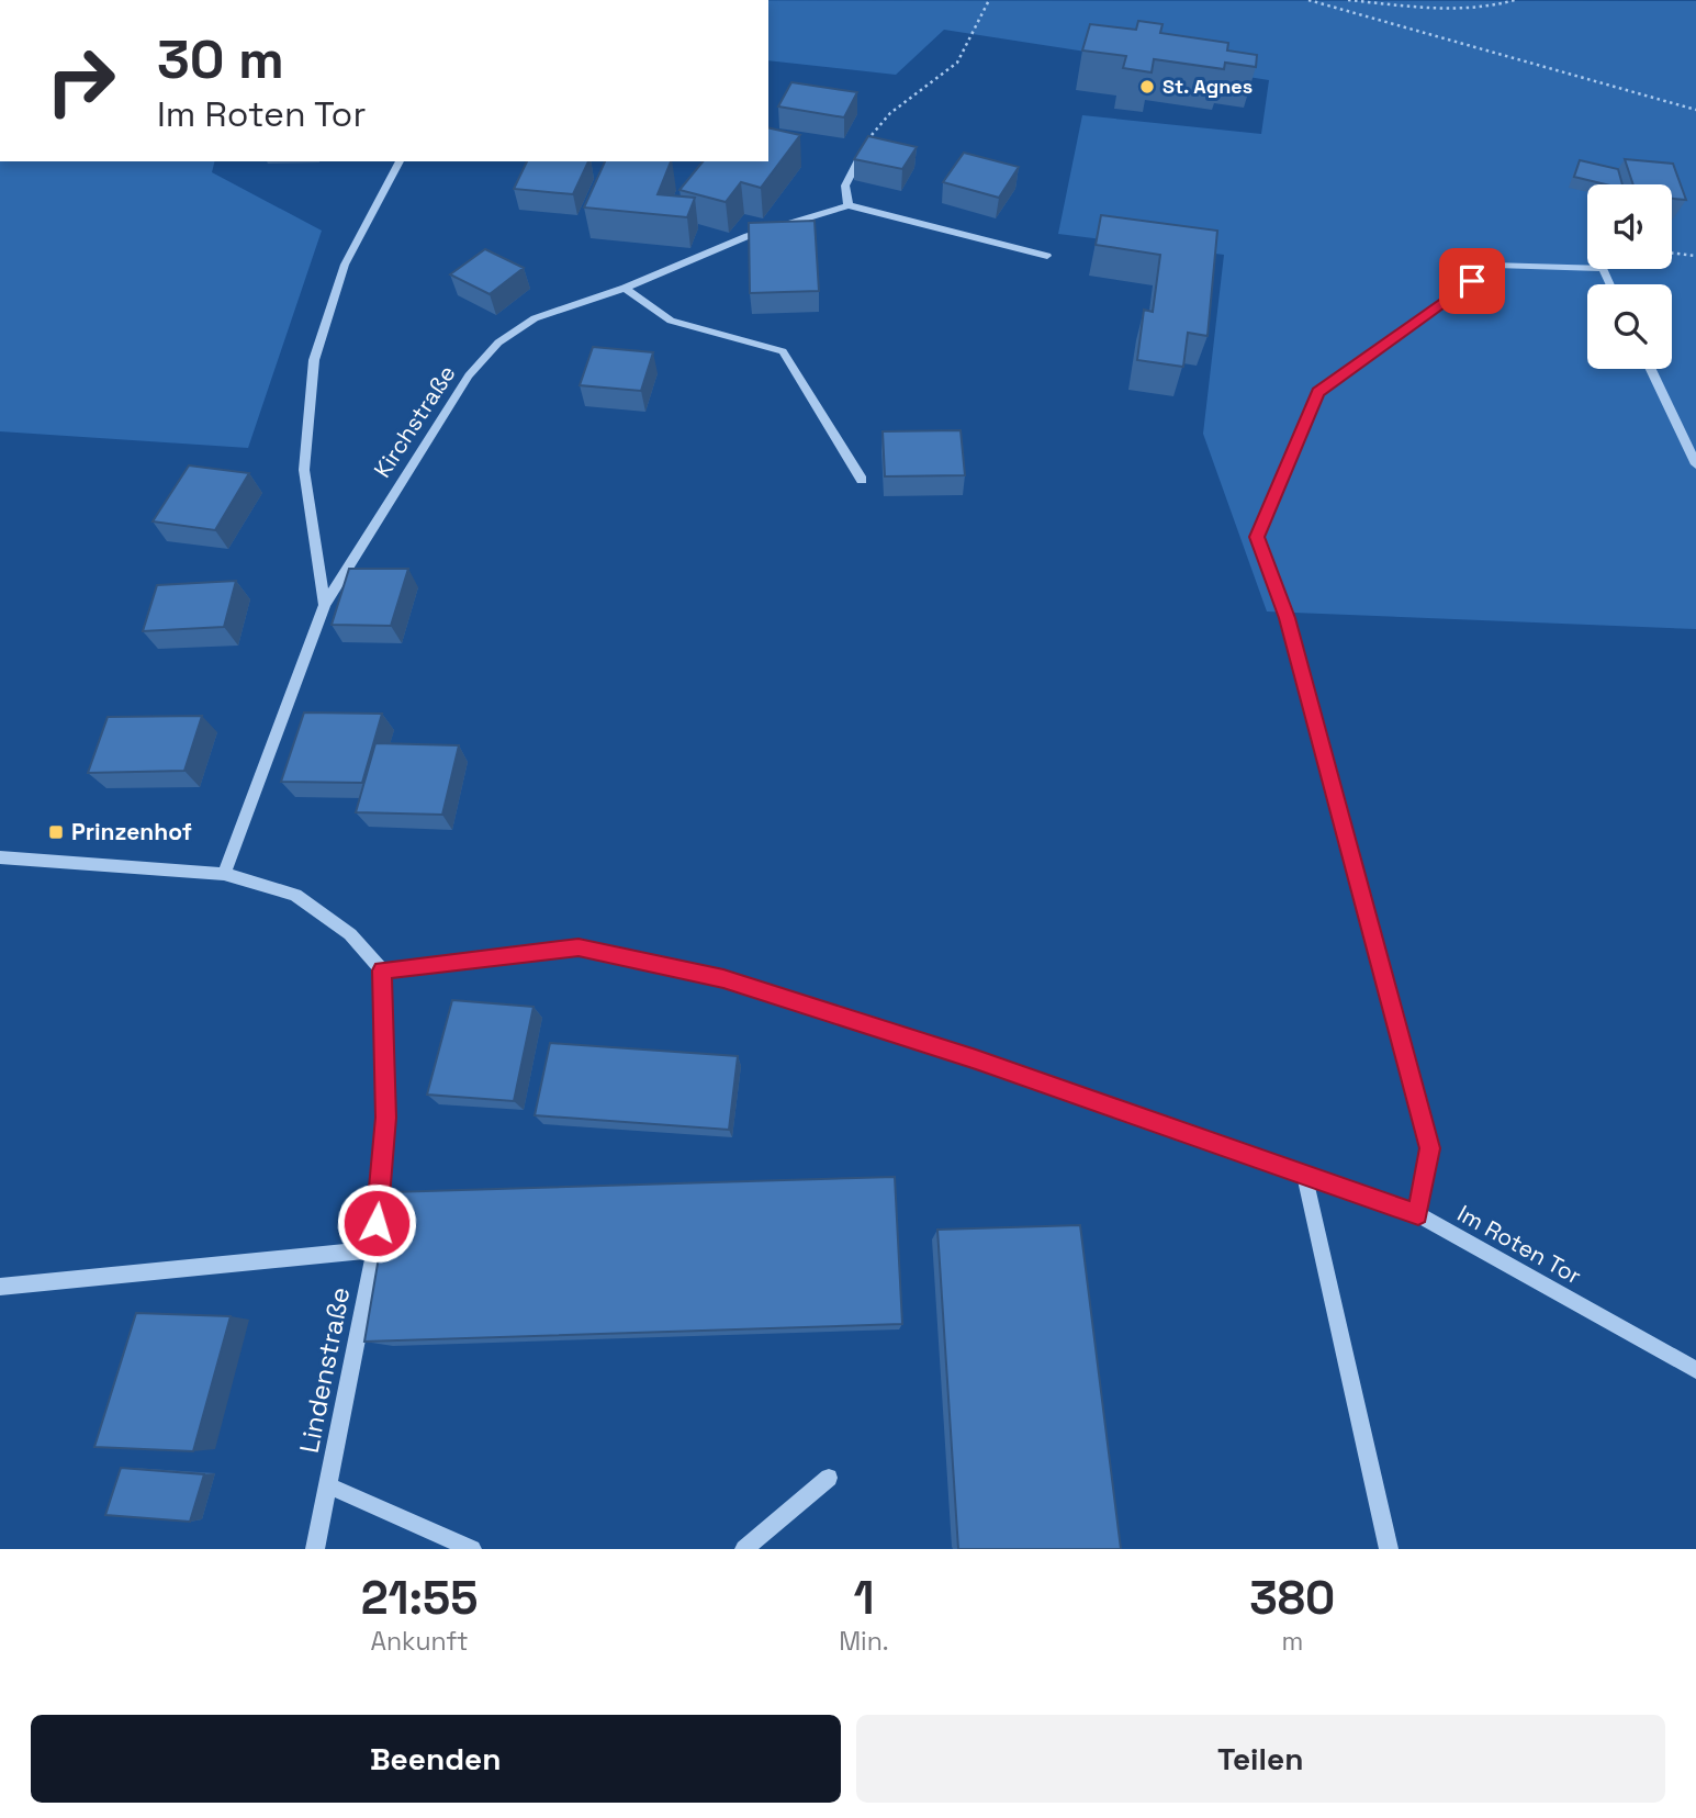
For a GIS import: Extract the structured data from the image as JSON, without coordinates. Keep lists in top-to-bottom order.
{
  "streets": {
    "street": ["Kirchstraße", "Im Roten Tor", "Lindenstraße"]
  },
  "crossings": [
    ["Im Roten Tor", "Lindenstraße"]
  ],
  "places": {
    "other": ["St. Agnes"],
    "transit": ["Prinzenhof"]
  },
  "page": {
    "turn": ["30 m", "Im Roten Tor"],
    "eta": [
      "21:55",
      "Ankunft",
      "1",
      "Min.",
      "380",
      "m"
    ],
    "buttons": ["Beenden", "Teilen"]
  }
}
